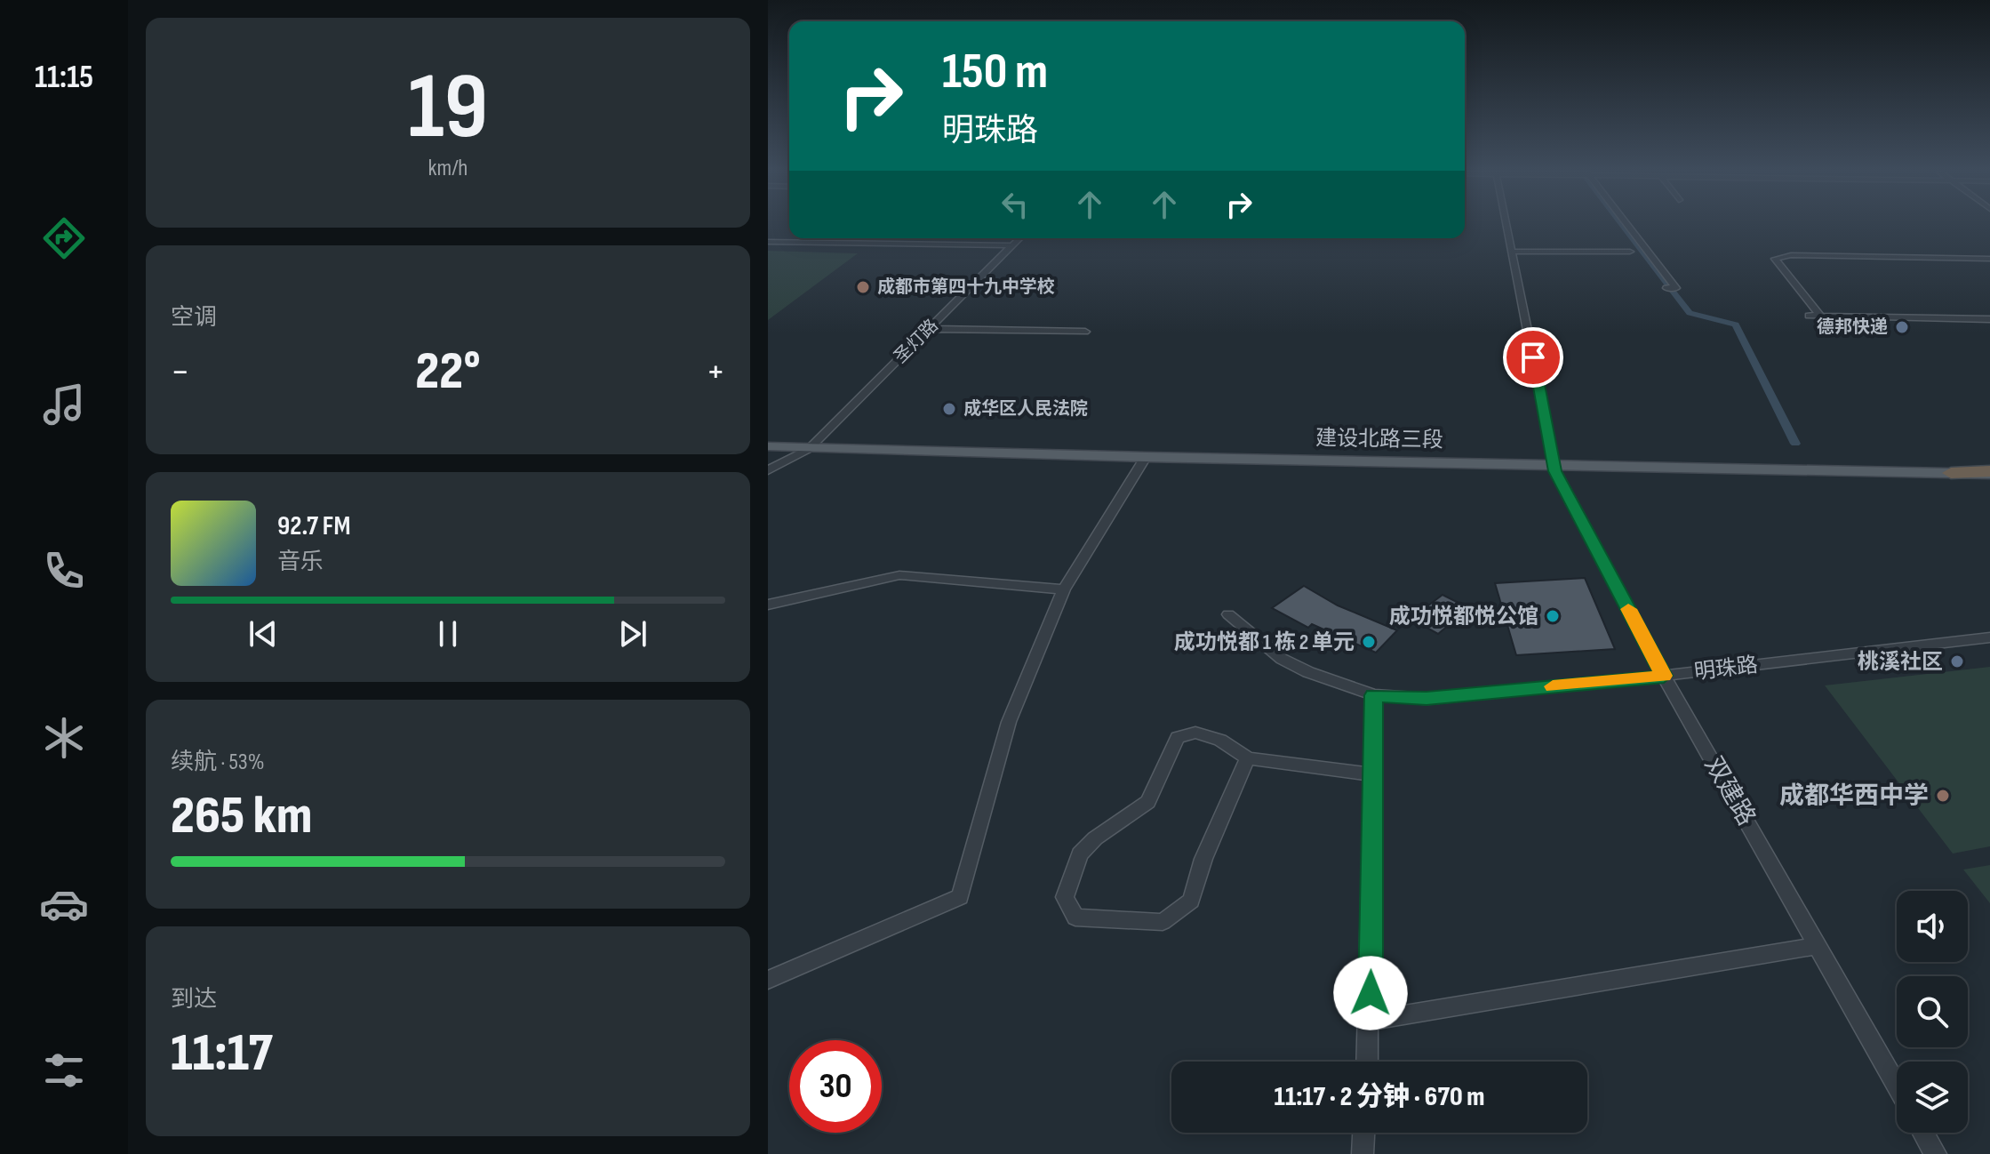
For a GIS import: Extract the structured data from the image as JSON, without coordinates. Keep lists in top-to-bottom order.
{
  "streets": {
    "main road": ["建设北路三段"],
    "street": ["圣灯路", "明珠路", "双建路"]
  },
  "crossings": [
    ["圣灯路", "建设北路三段"],
    ["建设北路三段", "双建路"],
    ["明珠路", "双建路"]
  ],
  "places": [
    "成都市第四十九中学校",
    "德邦快递",
    "成华区人民法院",
    "成功悦都悦公馆",
    "成功悦都 1 栋 2 单元",
    "桃溪社区",
    "成都华西中学"
  ],
  "page": {
    "tabs": "11:15",
    "tile": [
      ["19", "km/h"],
      "空调",
      ["续航 · 53%", "265 km"],
      ["到达", "11:17"]
    ],
    "turn": ["150 m", "明珠路"],
    "heat": ["−", "22°", "+"],
    "song": ["92.7 FM", "音乐"],
    "limit": "30",
    "trip": "11:17 · 2 分钟 · 670 m"
  }
}
